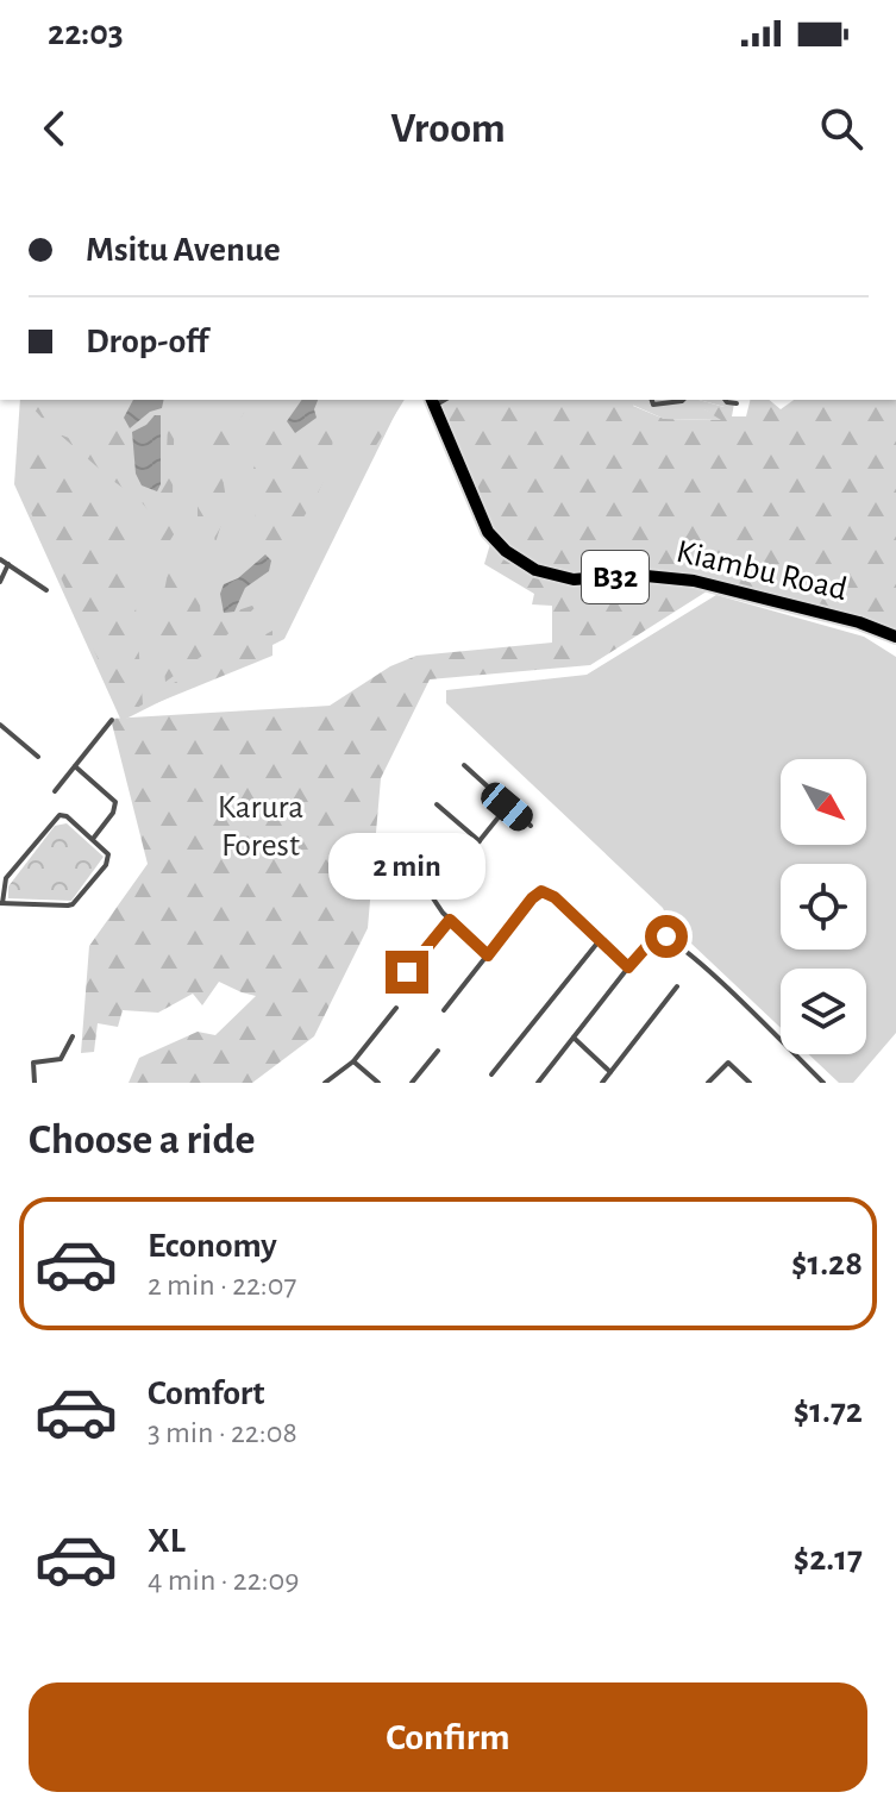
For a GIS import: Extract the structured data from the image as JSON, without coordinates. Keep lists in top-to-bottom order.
{
  "streets": {
    "highway": ["Kiambu Road", "B32"]
  },
  "parks": ["Karura Forest"],
  "north": "bottom right",
  "page": {
    "status": "22:03",
    "header": "Vroom",
    "banner": ["Msitu Avenue", "Drop-off"],
    "bubble": "2 min",
    "heading": "Choose a ride",
    "list": [
      {
        "name": "Economy",
        "note": "2 min · 22:07",
        "value": "$1.28"
      },
      {
        "name": "Comfort",
        "note": "3 min · 22:08",
        "value": "$1.72"
      },
      {
        "name": "XL",
        "note": "4 min · 22:09",
        "value": "$2.17"
      }
    ],
    "buttons": "Confirm"
  }
}
